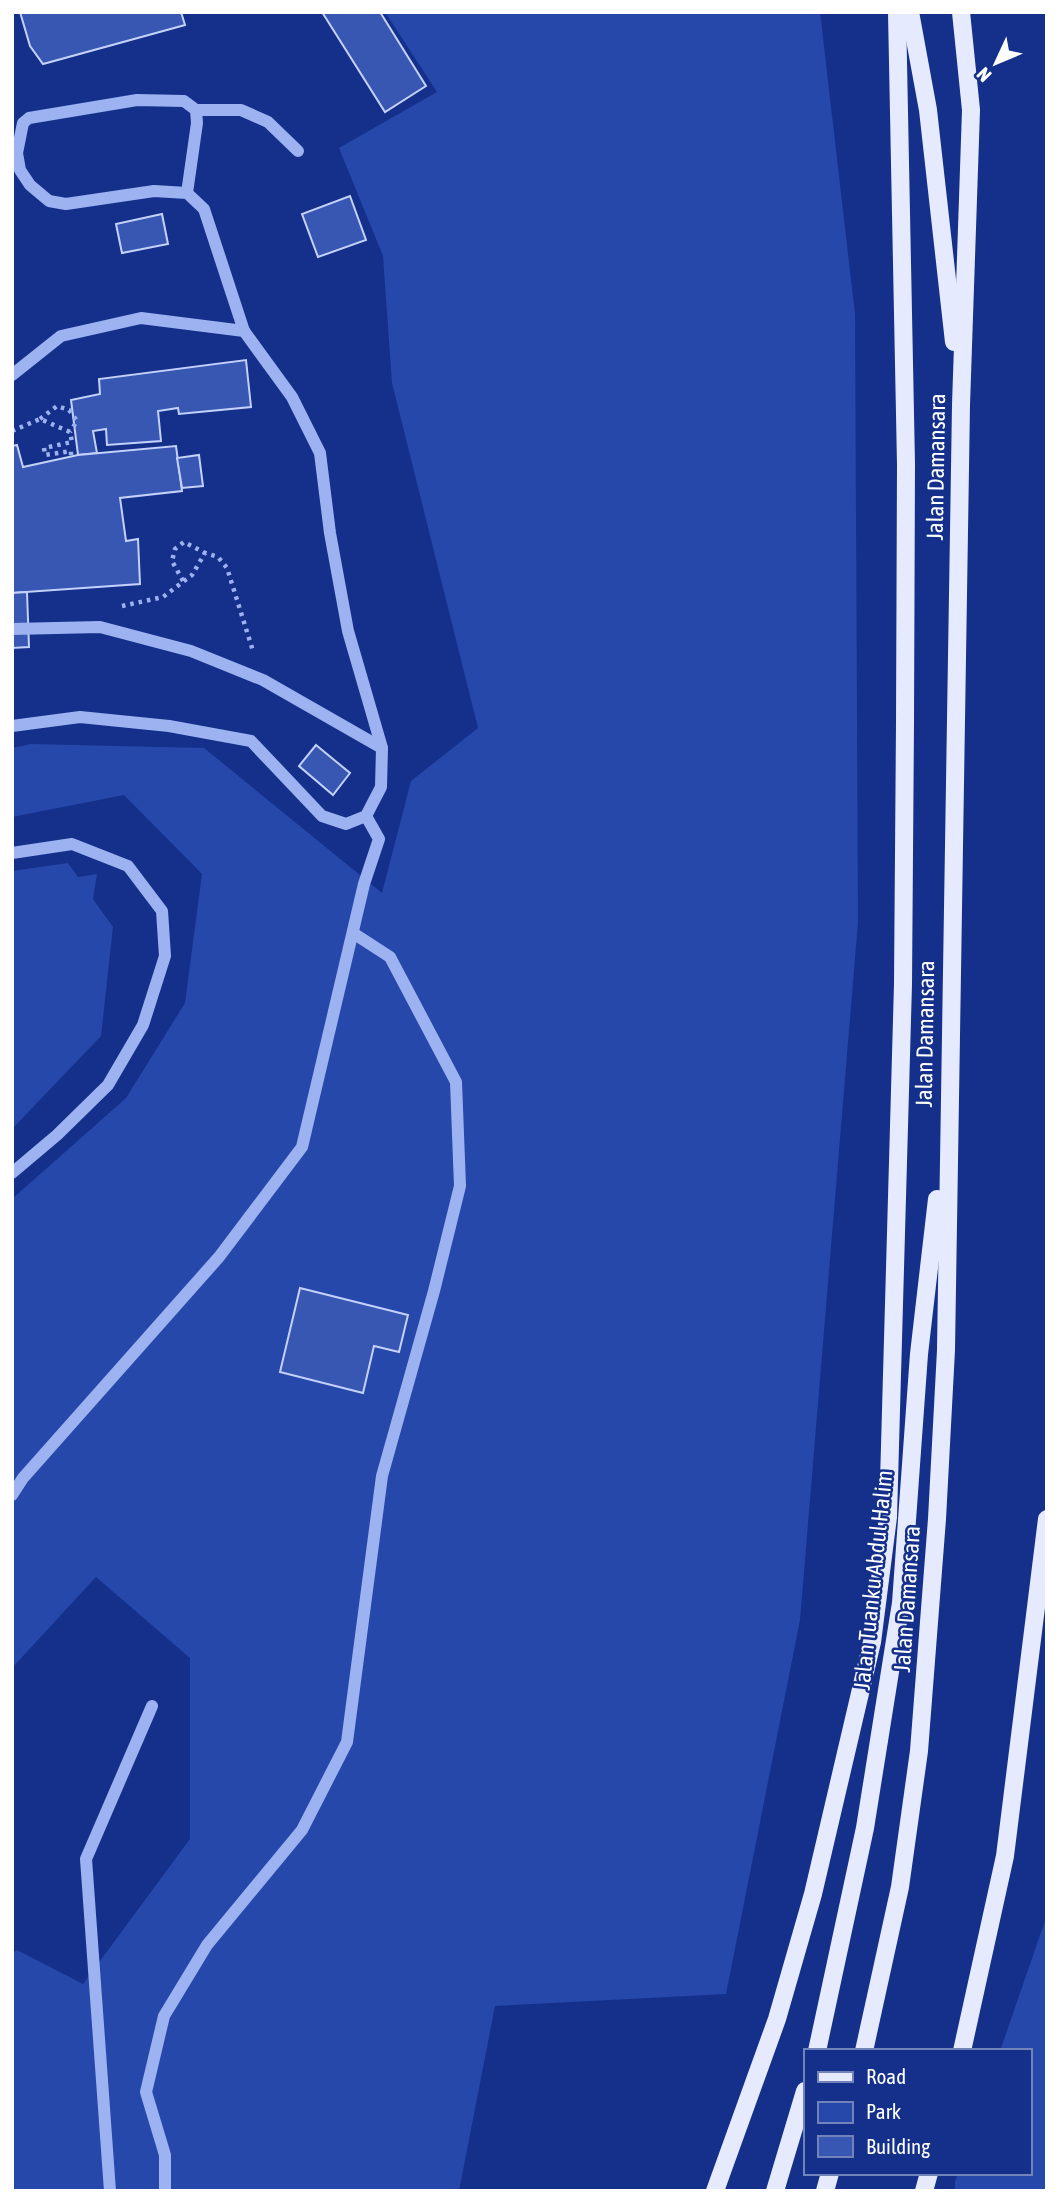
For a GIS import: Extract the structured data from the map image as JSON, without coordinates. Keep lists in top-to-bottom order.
{
  "streets": {
    "main road": ["Jalan Damansara", "Jalan Tuanku Abdul Halim"]
  },
  "crossings": [
    ["Jalan Damansara", "Jalan Tuanku Abdul Halim"]
  ],
  "legend": ["Road", "Park", "Building"],
  "north": "bottom left"
}
